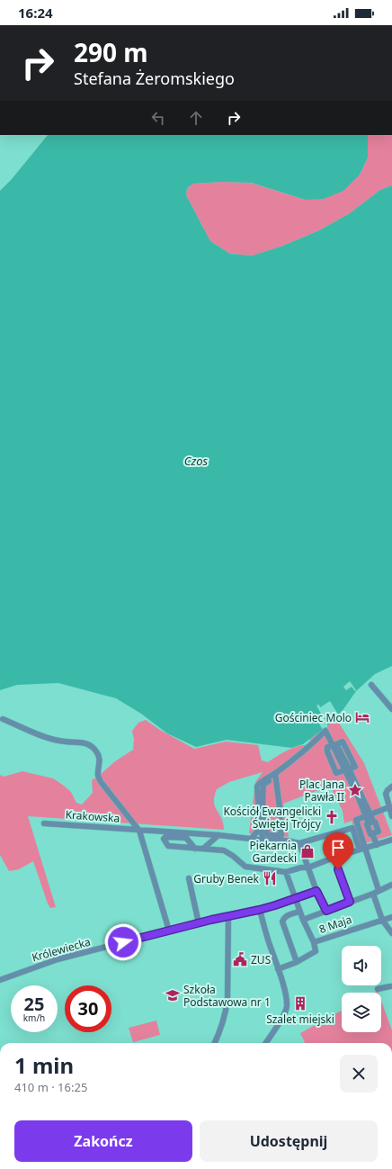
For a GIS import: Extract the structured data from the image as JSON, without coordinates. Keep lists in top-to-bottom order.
{
  "streets": {
    "street": ["Krakowska", "8 Maja", "Królewiecka"]
  },
  "water": ["Czos"],
  "places": {
    "hotel": ["Gościniec Molo"],
    "place": ["Plac Jana Pawła II"],
    "church": ["Kościół Ewangelicki Świętej Trójcy"],
    "shop": ["Piekarnia Gardecki"],
    "restaurant": ["Gruby Benek"],
    "public building": ["ZUS"],
    "school or university": ["Szkoła Podstawowa nr 1"],
    "building": ["Szalet miejski"]
  },
  "page": {
    "status": "16:24",
    "turn": ["290 m", "Stefana Żeromskiego"],
    "speed": "25 km/h",
    "limit": "30",
    "heading": ["1 min", "410 m · 16:25"],
    "buttons": ["Zakończ", "Udostępnij"]
  }
}
